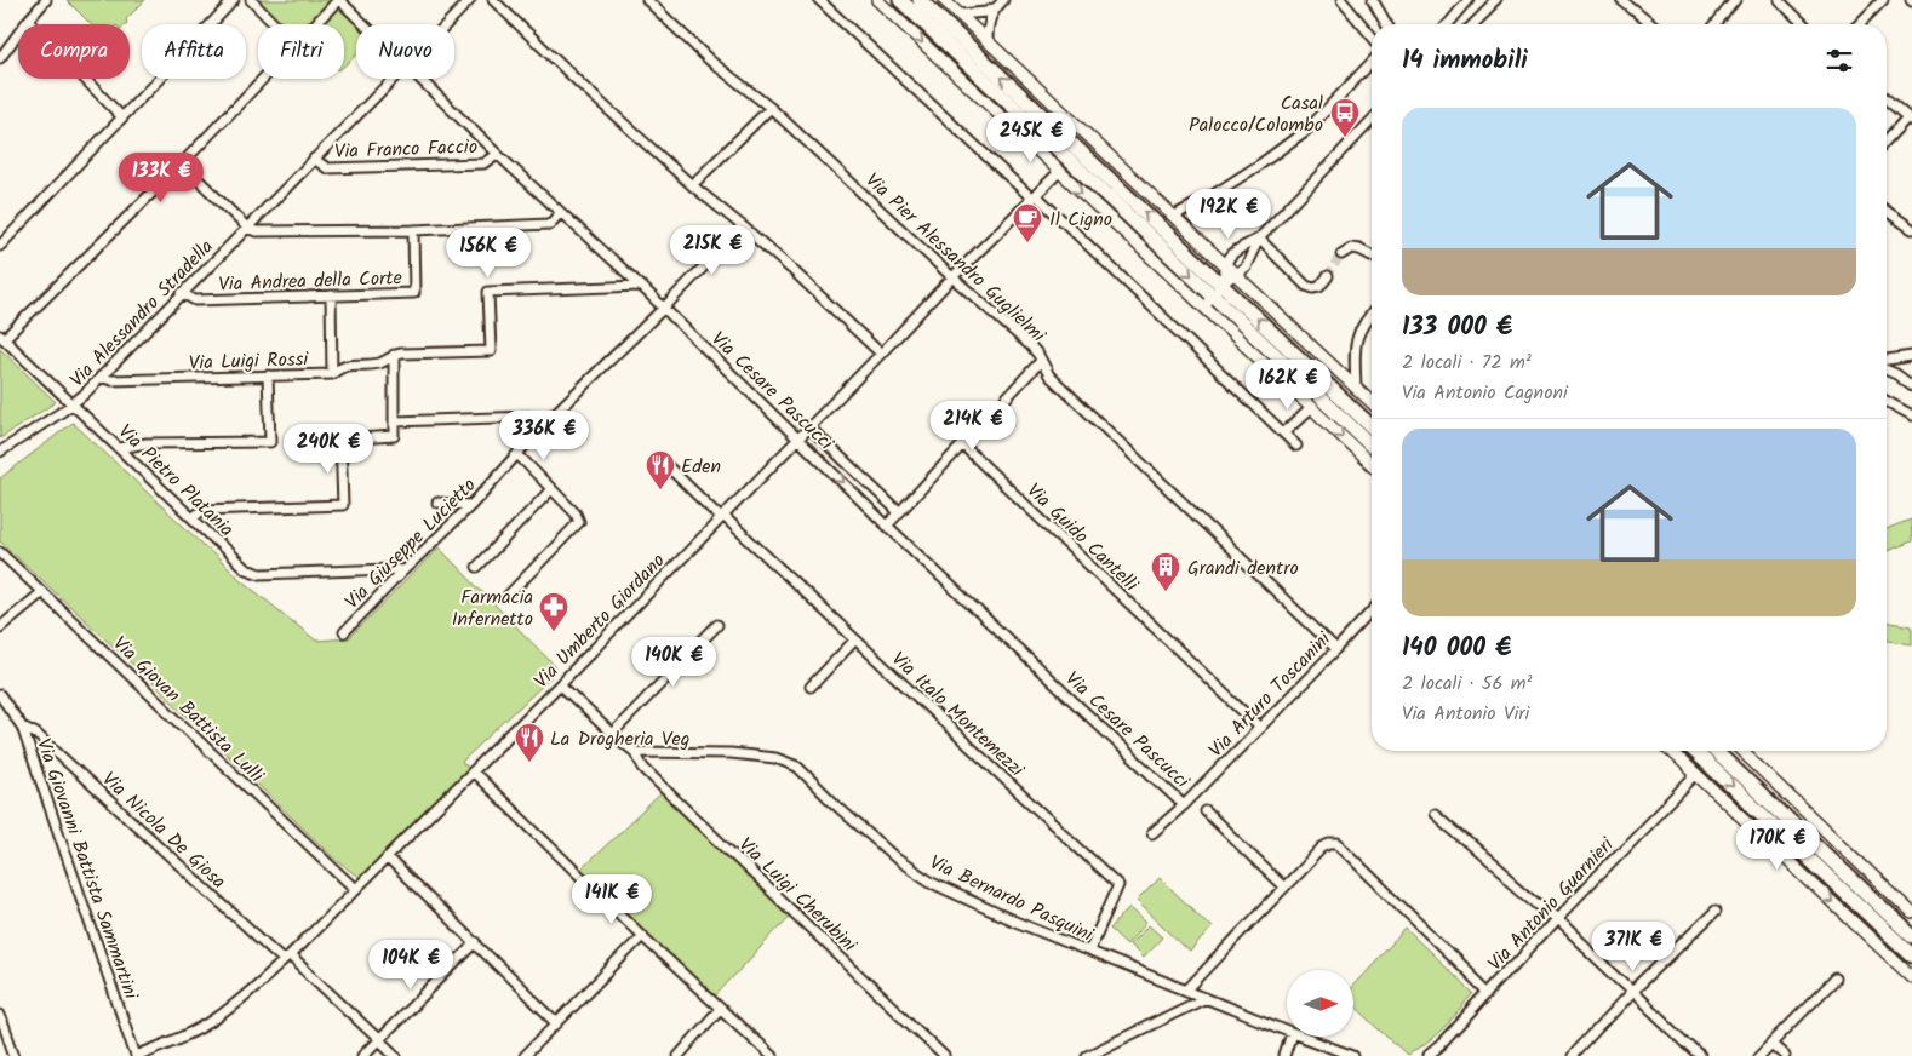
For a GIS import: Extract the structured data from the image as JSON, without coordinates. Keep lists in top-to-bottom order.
{
  "streets": {
    "street": [
      "Via Franco Faccio",
      "Via Pier Alessandro Guglielmi",
      "Via Andrea della Corte",
      "Via Alessandro Stradella",
      "Via Luigi Rossi",
      "Via Cesare Pascucci",
      "Via Pietro Platania",
      "Via Guido Cantelli",
      "Via Giuseppe Lucietto",
      "Via Umberto Giordano",
      "Via Arturo Toscanini",
      "Via Giovan Battista Lulli",
      "Via Italo Montemezzi",
      "Via Nicola De Giosa",
      "Via Giovanni Battista Sammartini",
      "Via Luigi Cherubini",
      "Via Bernardo Pasquini",
      "Via Antonio Guarnieri"
    ]
  },
  "crossings": [
    ["Via Franco Faccio", "Via Alessandro Stradella"],
    ["Via Franco Faccio", "Via Cesare Pascucci"],
    ["Via Pier Alessandro Guglielmi", "Via Umberto Giordano"],
    ["Via Pier Alessandro Guglielmi", "Via Arturo Toscanini"],
    ["Via Andrea della Corte", "Via Alessandro Stradella"],
    ["Via Alessandro Stradella", "Via Luigi Rossi"],
    ["Via Alessandro Stradella", "Via Pietro Platania"],
    ["Via Luigi Rossi", "Via Cesare Pascucci"],
    ["Via Cesare Pascucci", "Via Giuseppe Lucietto"],
    ["Via Cesare Pascucci", "Via Umberto Giordano"],
    ["Via Cesare Pascucci", "Via Arturo Toscanini"],
    ["Via Pietro Platania", "Via Giuseppe Lucietto"],
    ["Via Guido Cantelli", "Via Arturo Toscanini"],
    ["Via Umberto Giordano", "Via Giovan Battista Lulli"],
    ["Via Umberto Giordano", "Via Italo Montemezzi"],
    ["Via Umberto Giordano", "Via Nicola De Giosa"],
    ["Via Umberto Giordano", "Via Giovanni Battista Sammartini"],
    ["Via Italo Montemezzi", "Via Bernardo Pasquini"],
    ["Via Nicola De Giosa", "Via Giovanni Battista Sammartini"],
    ["Via Luigi Cherubini", "Via Bernardo Pasquini"]
  ],
  "places": {
    "bus stop": ["Casal Palocco/Colombo"],
    "cafe": ["Il Cigno"],
    "restaurant": ["Eden", "La Drogheria Veg"],
    "building": ["Grandi dentro"],
    "pharmacy": ["Farmacia Infernetto"]
  },
  "north": "right",
  "page": {
    "chip": [
      "Compra",
      "Affitta",
      "Filtri",
      "Nuovo"
    ],
    "heading": "14 immobili",
    "list": [
      {
        "name": "133 000 €",
        "note": "2 locali · 72 m² · Via Antonio Cagnoni"
      },
      {
        "name": "140 000 €",
        "note": "2 locali · 56 m² · Via Antonio Viri"
      }
    ],
    "price": [
      "245K €",
      "133K €",
      "192K €",
      "215K €",
      "156K €",
      "162K €",
      "214K €",
      "336K €",
      "240K €",
      "140K €",
      "170K €",
      "141K €",
      "371K €",
      "104K €"
    ]
  }
}
